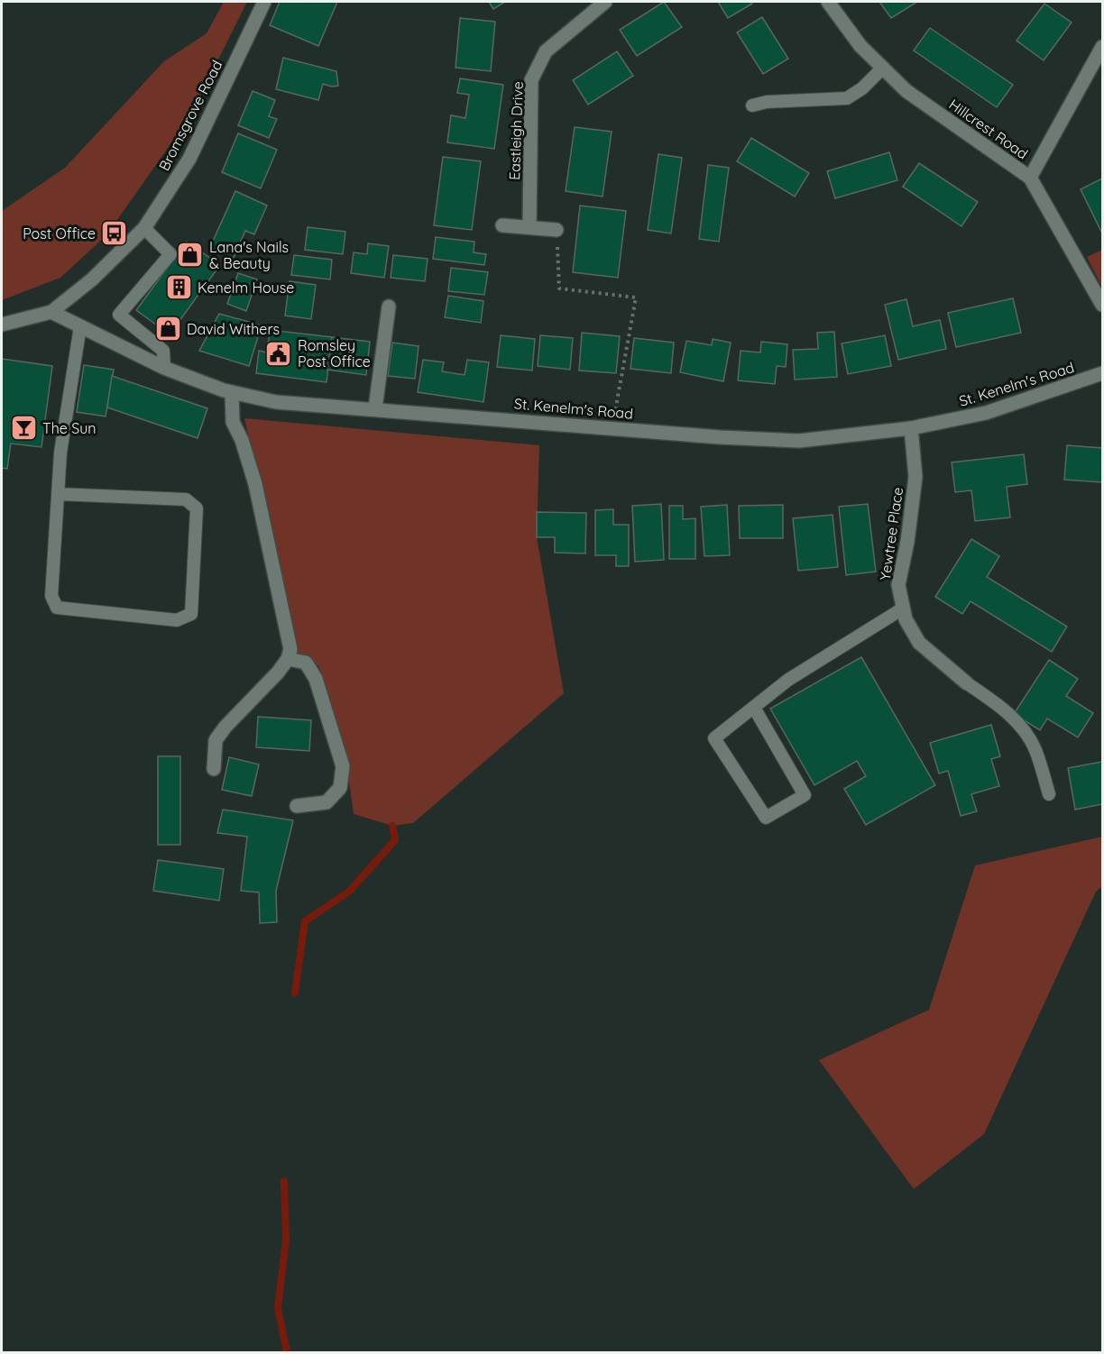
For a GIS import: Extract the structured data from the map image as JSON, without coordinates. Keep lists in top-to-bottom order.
{
  "streets": {
    "street": [
      "Bromsgrove Road",
      "Hillcrest Road",
      "Eastleigh Drive",
      "St. Kenelm's Road",
      "Yewtree Place"
    ]
  },
  "crossings": [
    ["Bromsgrove Road", "St. Kenelm's Road"],
    ["St. Kenelm's Road", "Yewtree Place"]
  ],
  "places": {
    "bus stop": ["Post Office"],
    "shop": ["Lana's Nails & Beauty", "David Withers"],
    "building": ["Kenelm House"],
    "public building": ["Romsley Post Office"],
    "bar": ["The Sun"]
  }
}
